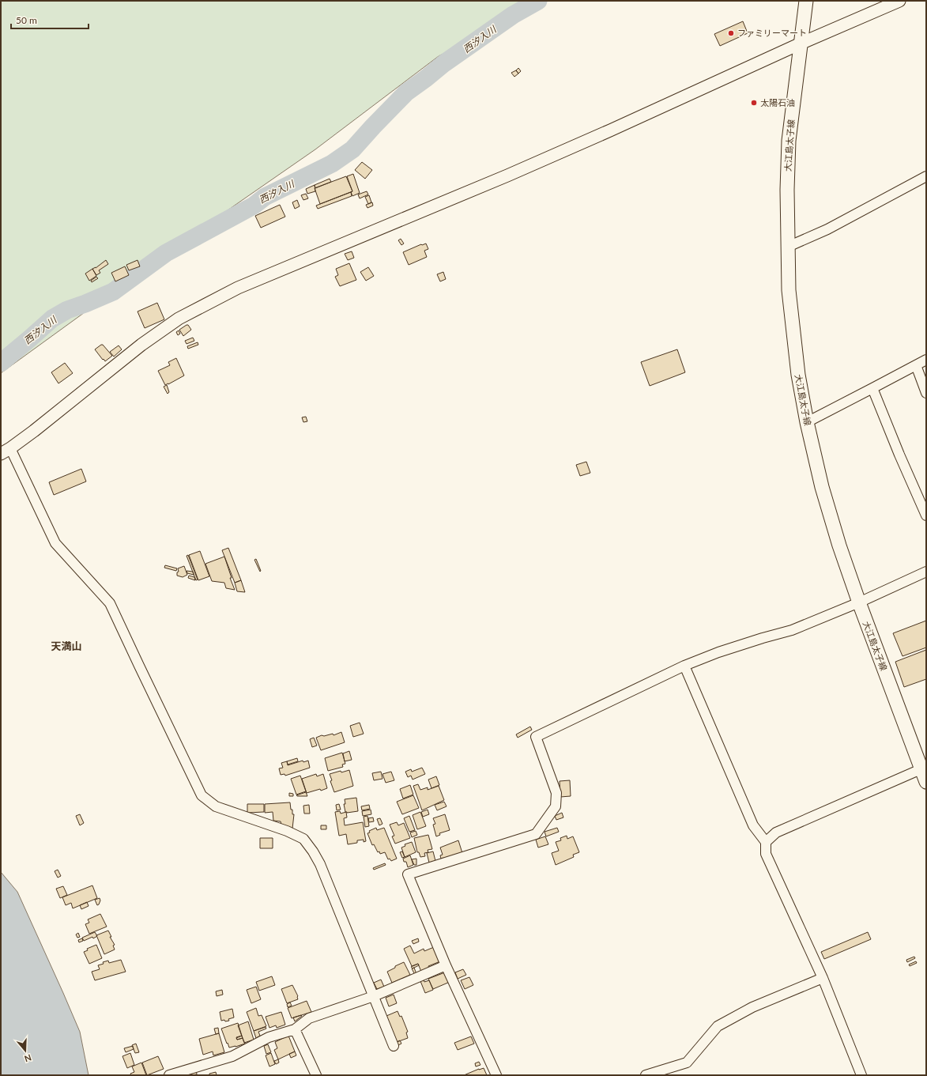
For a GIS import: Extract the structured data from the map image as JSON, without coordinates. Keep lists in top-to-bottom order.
{
  "streets": {
    "main road": ["大江島太子線"]
  },
  "districts": ["天満山"],
  "water": ["西汐入川"],
  "places": ["ファミリーマート", "太陽石油"],
  "scale_bar": "50 m",
  "north": "bottom"
}
